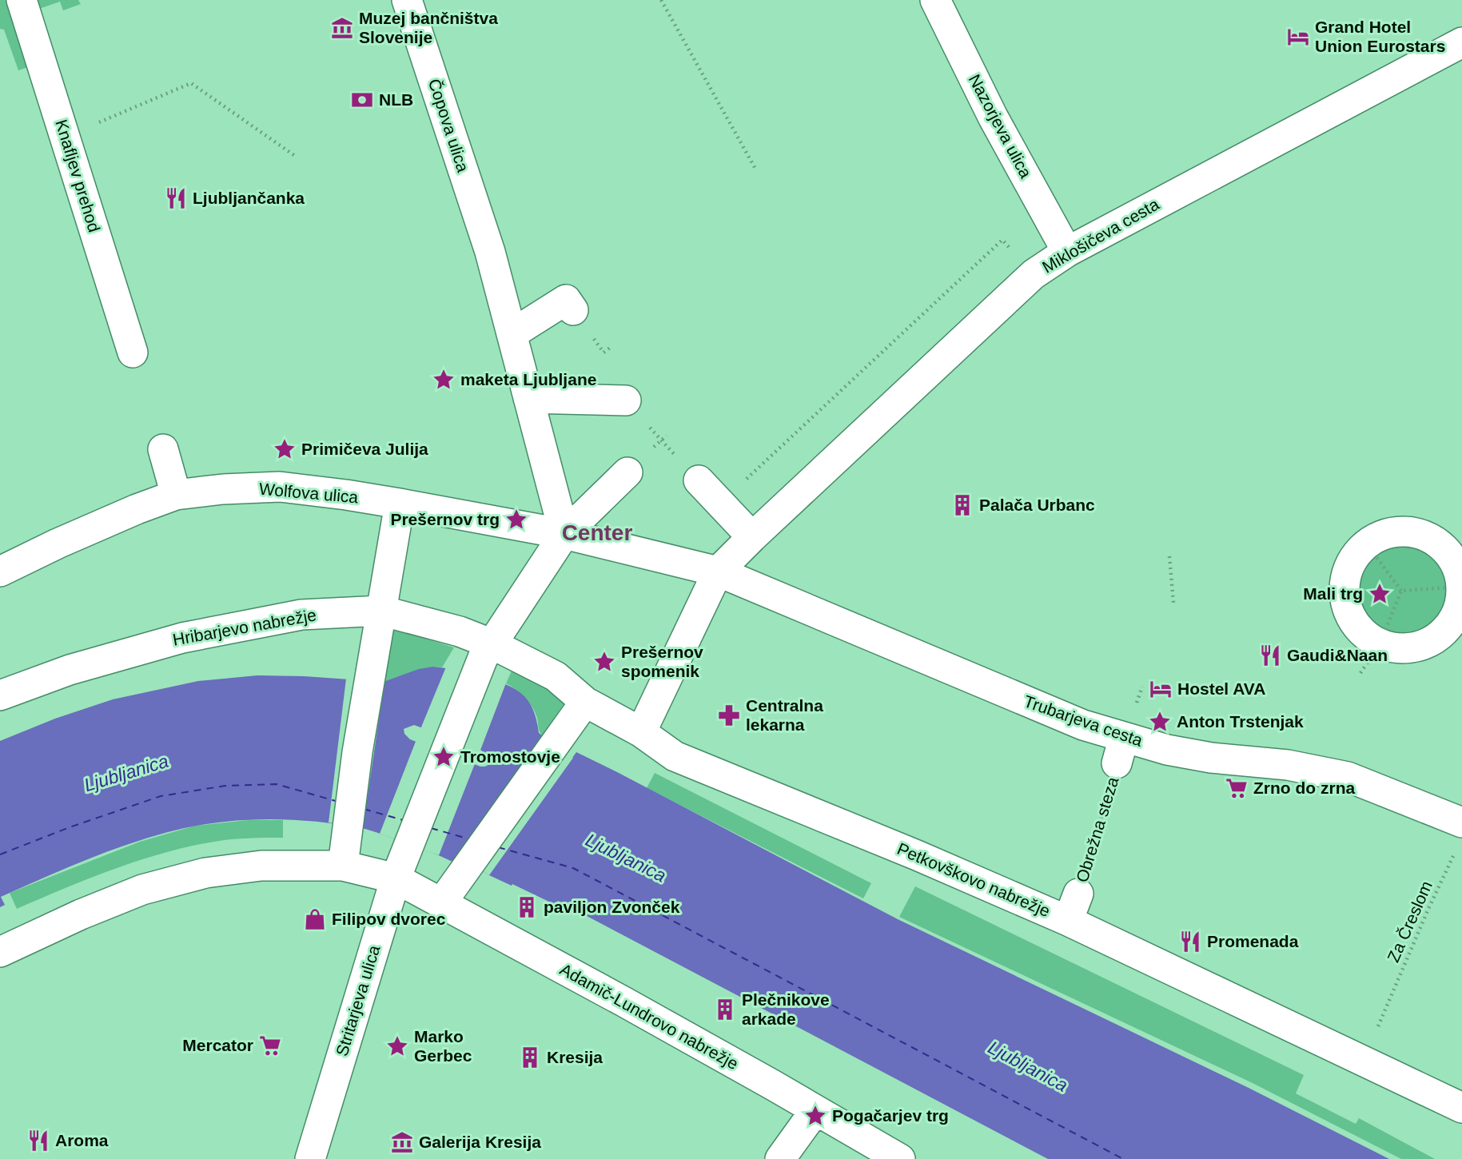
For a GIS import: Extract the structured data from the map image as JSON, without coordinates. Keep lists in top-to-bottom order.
{
  "streets": {
    "street": [
      "Čopova ulica",
      "Nazorjeva ulica",
      "Knafljev prehod",
      "Miklošičeva cesta",
      "Wolfova ulica",
      "Hribarjevo nabrežje",
      "Trubarjeva cesta",
      "Obrežna steza",
      "Petkovškovo nabrežje",
      "Stritarjeva ulica",
      "Adamič-Lundrovo nabrežje"
    ],
    "path": ["Za Čreslom"]
  },
  "crossings": [
    ["Nazorjeva ulica", "Miklošičeva cesta"],
    ["Miklošičeva cesta", "Trubarjeva cesta"],
    ["Hribarjevo nabrežje", "Petkovškovo nabrežje"],
    ["Hribarjevo nabrežje", "Stritarjeva ulica"],
    ["Trubarjeva cesta", "Obrežna steza"],
    ["Trubarjeva cesta", "Za Čreslom"],
    ["Obrežna steza", "Petkovškovo nabrežje"],
    ["Petkovškovo nabrežje", "Stritarjeva ulica"],
    ["Stritarjeva ulica", "Adamič-Lundrovo nabrežje"]
  ],
  "districts": ["Center"],
  "water": ["Ljubljanica"],
  "places": {
    "museum": ["Muzej bančništva Slovenije", "Galerija Kresija"],
    "hotel": ["Grand Hotel Union Eurostars", "Hostel AVA"],
    "bank": ["NLB"],
    "restaurant": [
      "Ljubljančanka",
      "Gaudi&Naan",
      "Promenada",
      "Aroma"
    ],
    "place": [
      "maketa Ljubljane",
      "Primičeva Julija",
      "Prešernov trg",
      "Mali trg",
      "Prešernov spomenik",
      "Anton Trstenjak",
      "Tromostovje",
      "Marko Gerbec",
      "Pogačarjev trg"
    ],
    "building": [
      "Palača Urbanc",
      "paviljon Zvonček",
      "Plečnikove arkade",
      "Kresija"
    ],
    "pharmacy": ["Centralna lekarna"],
    "supermarket": ["Zrno do zrna", "Mercator"],
    "shop": ["Filipov dvorec"]
  }
}
